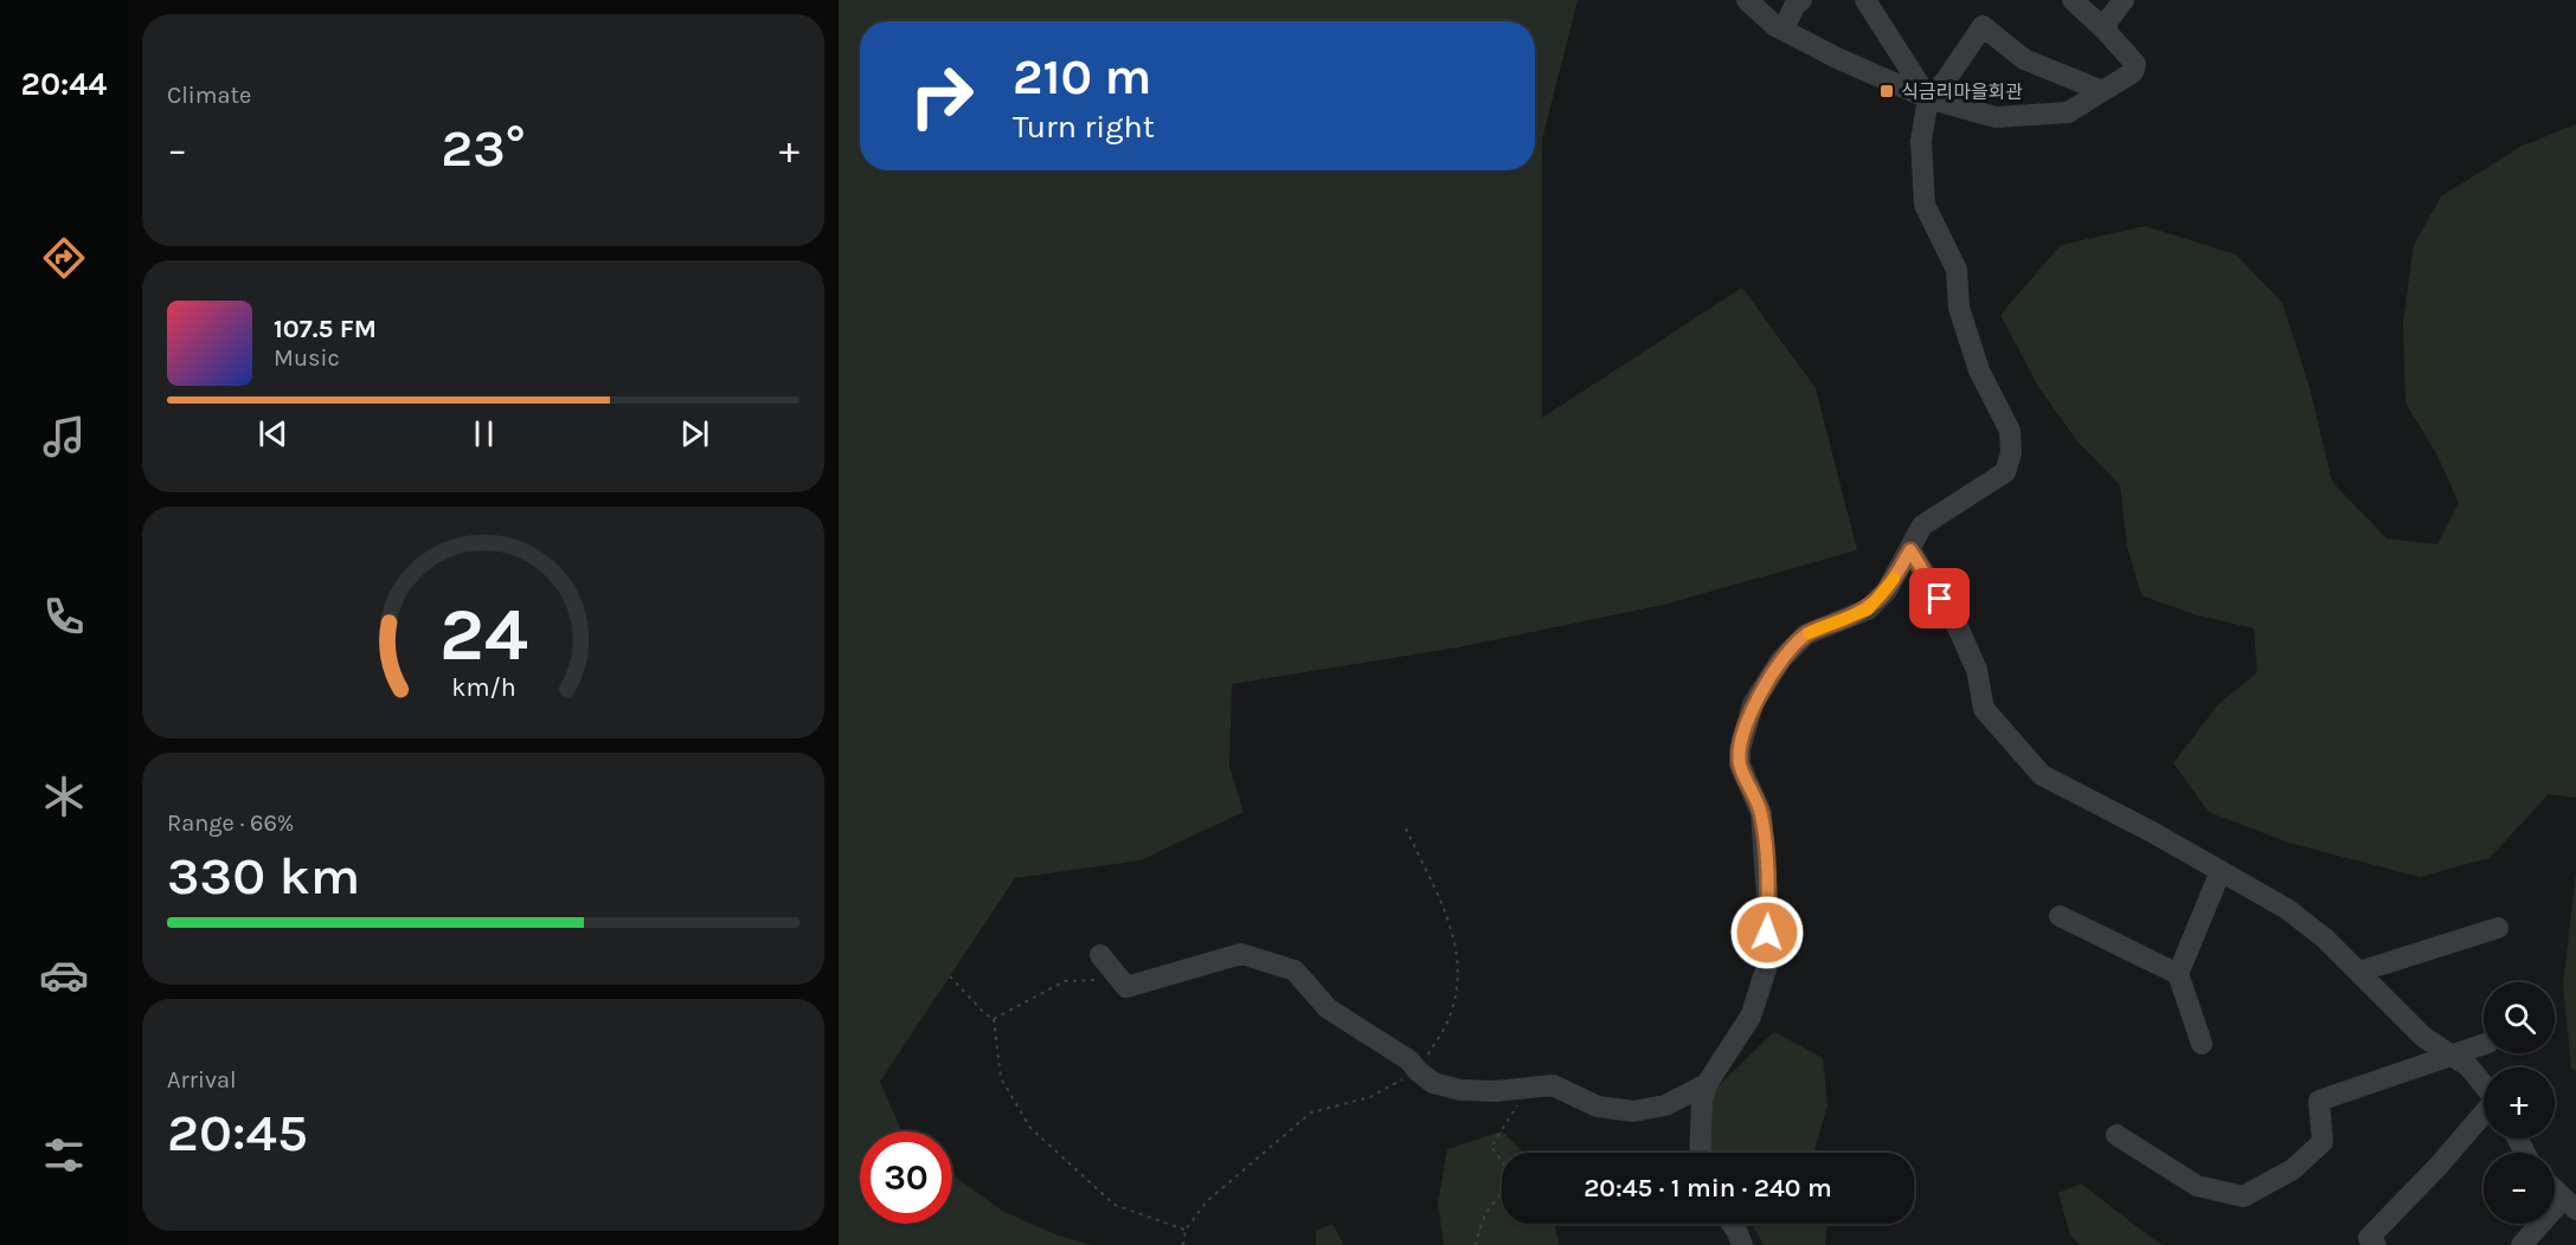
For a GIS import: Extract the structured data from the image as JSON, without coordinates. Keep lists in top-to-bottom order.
{
  "places": {
    "transit": ["식금리마을회관"]
  },
  "page": {
    "tabs": "20:44",
    "tile": [
      "Climate",
      ["Range · 66%", "330 km"],
      ["Arrival", "20:45"]
    ],
    "turn": ["210 m", "Turn right"],
    "heat": ["−", "23°", "+"],
    "song": ["107.5 FM", "Music"],
    "map_buttons": ["+", "−"],
    "limit": "30",
    "trip": "20:45 · 1 min · 240 m",
    "gauge": ["24", "km/h"]
  }
}
